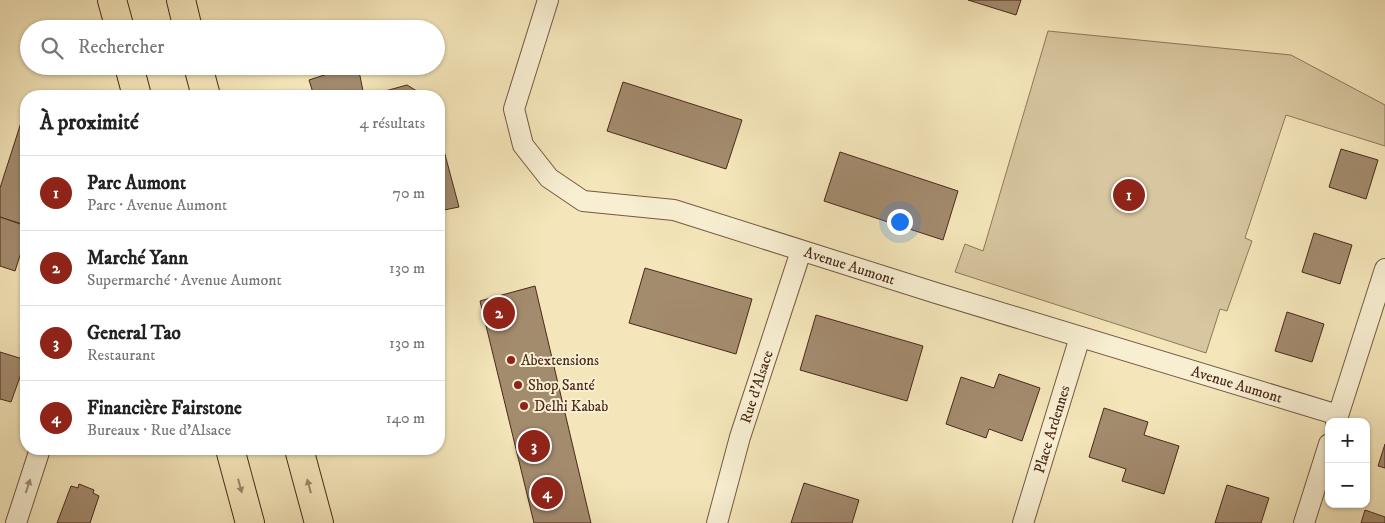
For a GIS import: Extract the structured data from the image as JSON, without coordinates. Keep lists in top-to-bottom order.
{
  "streets": {
    "street": ["Avenue Aumont", "Rue d'Alsace", "Place Ardennes"]
  },
  "crossings": [
    ["Avenue Aumont", "Rue d'Alsace"],
    ["Avenue Aumont", "Place Ardennes"]
  ],
  "places": ["Abextensions", "Shop Santé", "Delhi Kabab"],
  "page": {
    "search": "Rechercher",
    "heading": ["À proximité", "4 résultats"],
    "list": [
      {
        "mark": "1",
        "name": "Parc Aumont",
        "note": "Parc · Avenue Aumont",
        "value": "70 m"
      },
      {
        "mark": "2",
        "name": "Marché Yann",
        "note": "Supermarché · Avenue Aumont",
        "value": "130 m"
      },
      {
        "mark": "3",
        "name": "General Tao",
        "note": "Restaurant",
        "value": "130 m"
      },
      {
        "mark": "4",
        "name": "Financière Fairstone",
        "note": "Bureaux · Rue d'Alsace",
        "value": "140 m"
      }
    ],
    "pins": [
      "1",
      "2",
      "3",
      "4"
    ],
    "map_buttons": ["+", "−"]
  }
}
